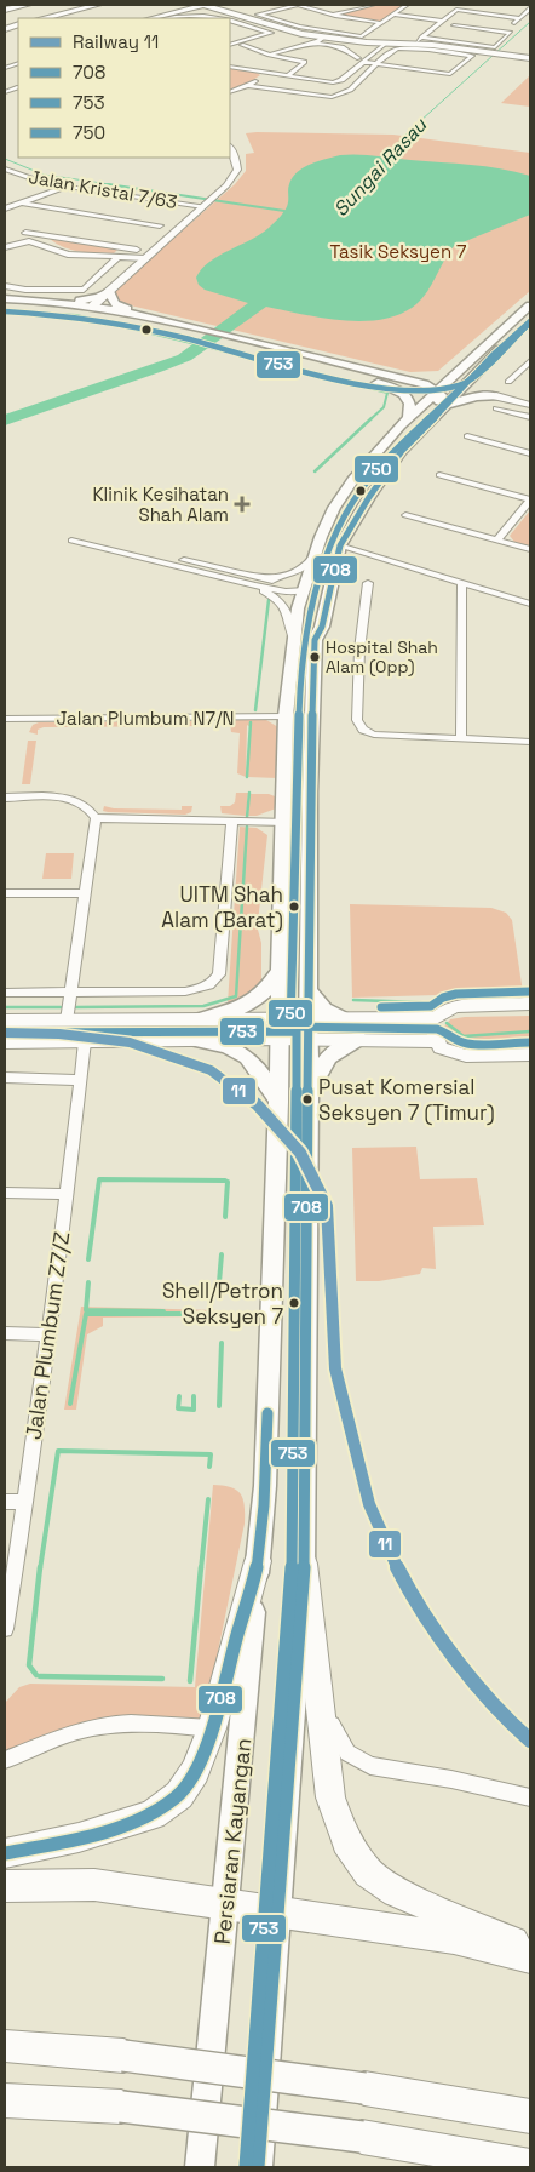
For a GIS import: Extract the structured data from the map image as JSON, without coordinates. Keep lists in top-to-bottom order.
{
  "streets": {
    "main road": ["Persiaran Kayangan"],
    "street": ["Jalan Kristal 7/63", "Jalan Plumbum N7/N", "Jalan Plumbum Z7/Z"]
  },
  "crossings": [
    ["Jalan Plumbum N7/N", "Persiaran Kayangan"]
  ],
  "water": ["Sungai Rasau"],
  "parks": ["Tasik Seksyen 7"],
  "places": {
    "health": ["Klinik Kesihatan Shah Alam"],
    "other": [
      "Hospital Shah Alam (Opp)",
      "UITM Shah Alam (Barat)",
      "Pusat Komersial Seksyen 7 (Timur)",
      "Shell/Petron Seksyen 7"
    ]
  },
  "lines": [
    "transit line 753",
    "transit line 708",
    "transit line 750",
    "rail line 11"
  ],
  "legend": [
    "Railway 11",
    "708",
    "753",
    "750"
  ]
}
